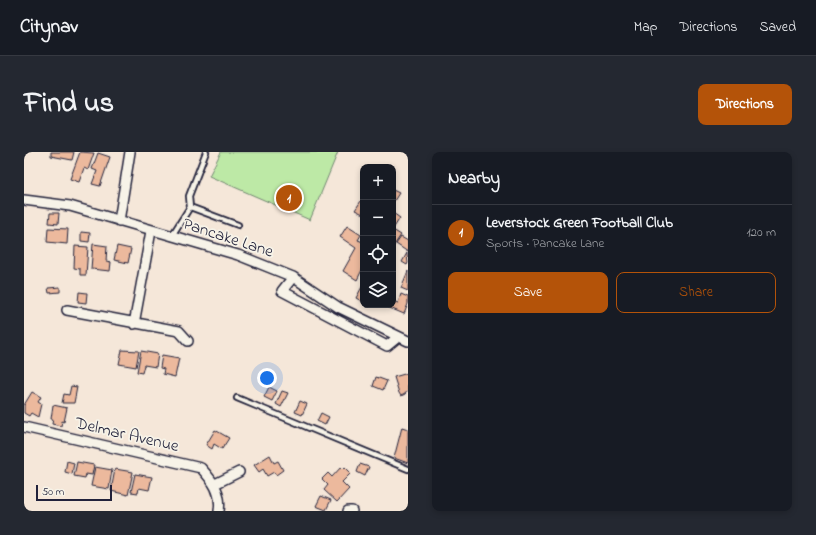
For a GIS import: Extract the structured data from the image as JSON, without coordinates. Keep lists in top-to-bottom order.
{
  "streets": {
    "street": ["Pancake Lane", "Delmar Avenue"]
  },
  "scale_bar": "50 m",
  "page": {
    "header": "Citynav",
    "nav": ["Map", "Directions", "Saved"],
    "title": "Find us",
    "buttons": [
      "Directions",
      ["Save", "Share"]
    ],
    "heading": "Nearby",
    "map_buttons": ["+", "−"],
    "pins": "1",
    "list": [
      {
        "mark": "1",
        "name": "Leverstock Green Football Club",
        "note": "Sports · Pancake Lane",
        "value": "120 m"
      }
    ],
    "scale": "50 m"
  }
}
